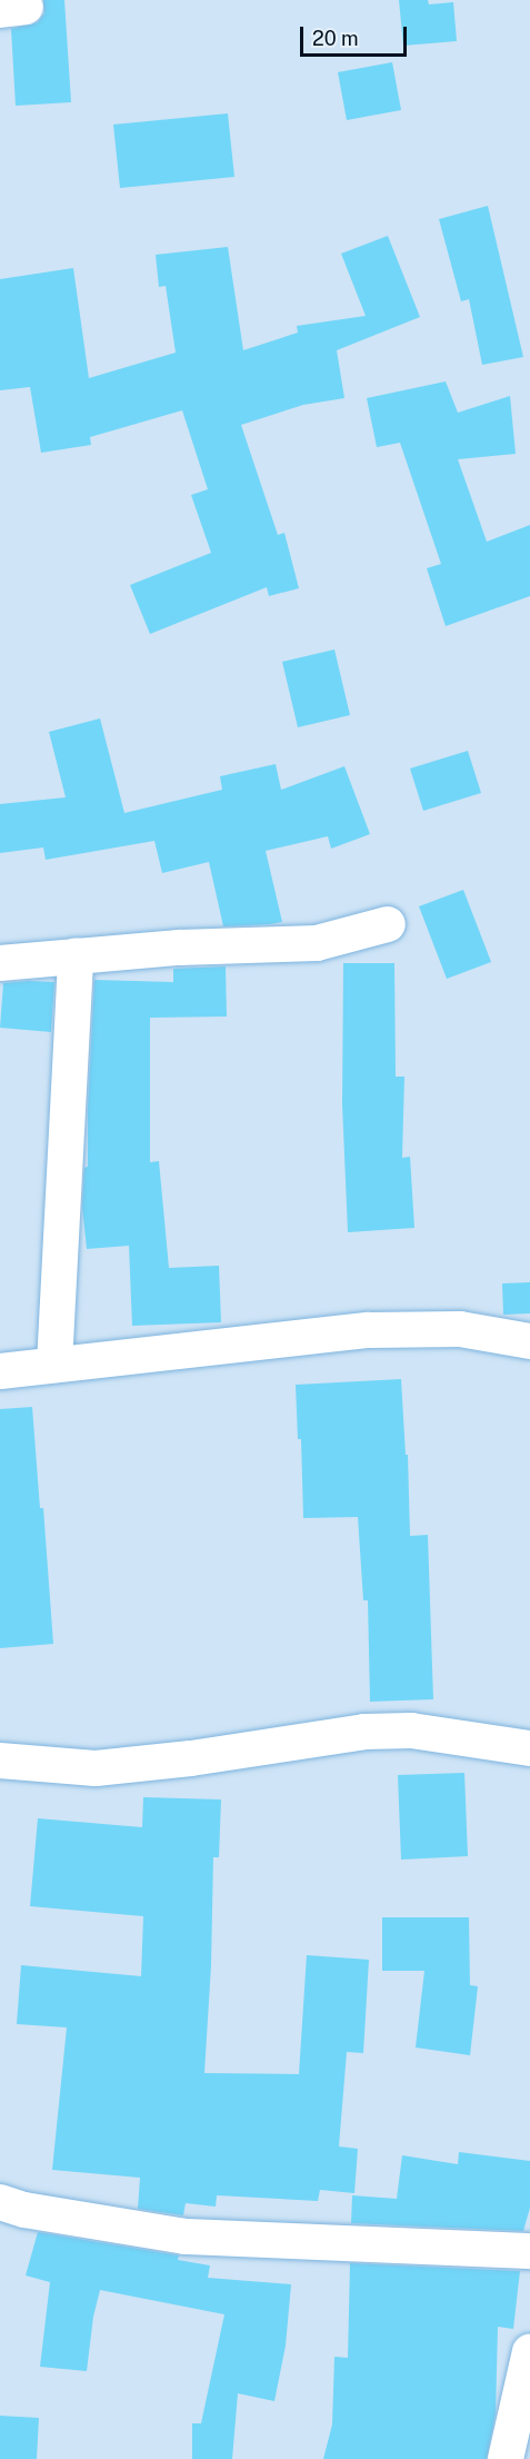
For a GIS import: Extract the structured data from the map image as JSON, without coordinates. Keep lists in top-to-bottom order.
{
  "scale_bar": "20 m"
}
